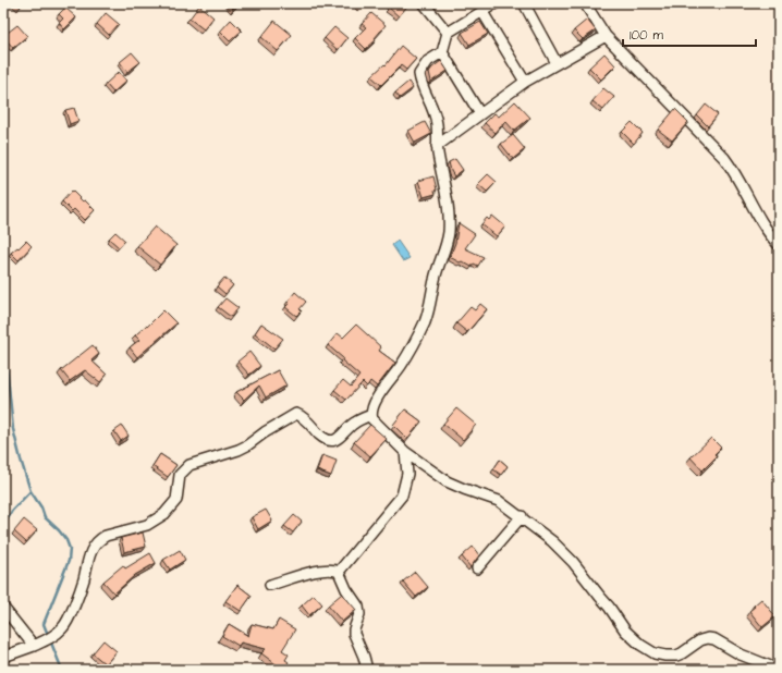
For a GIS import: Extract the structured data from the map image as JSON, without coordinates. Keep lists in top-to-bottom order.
{
  "scale_bar": "100 m"
}
